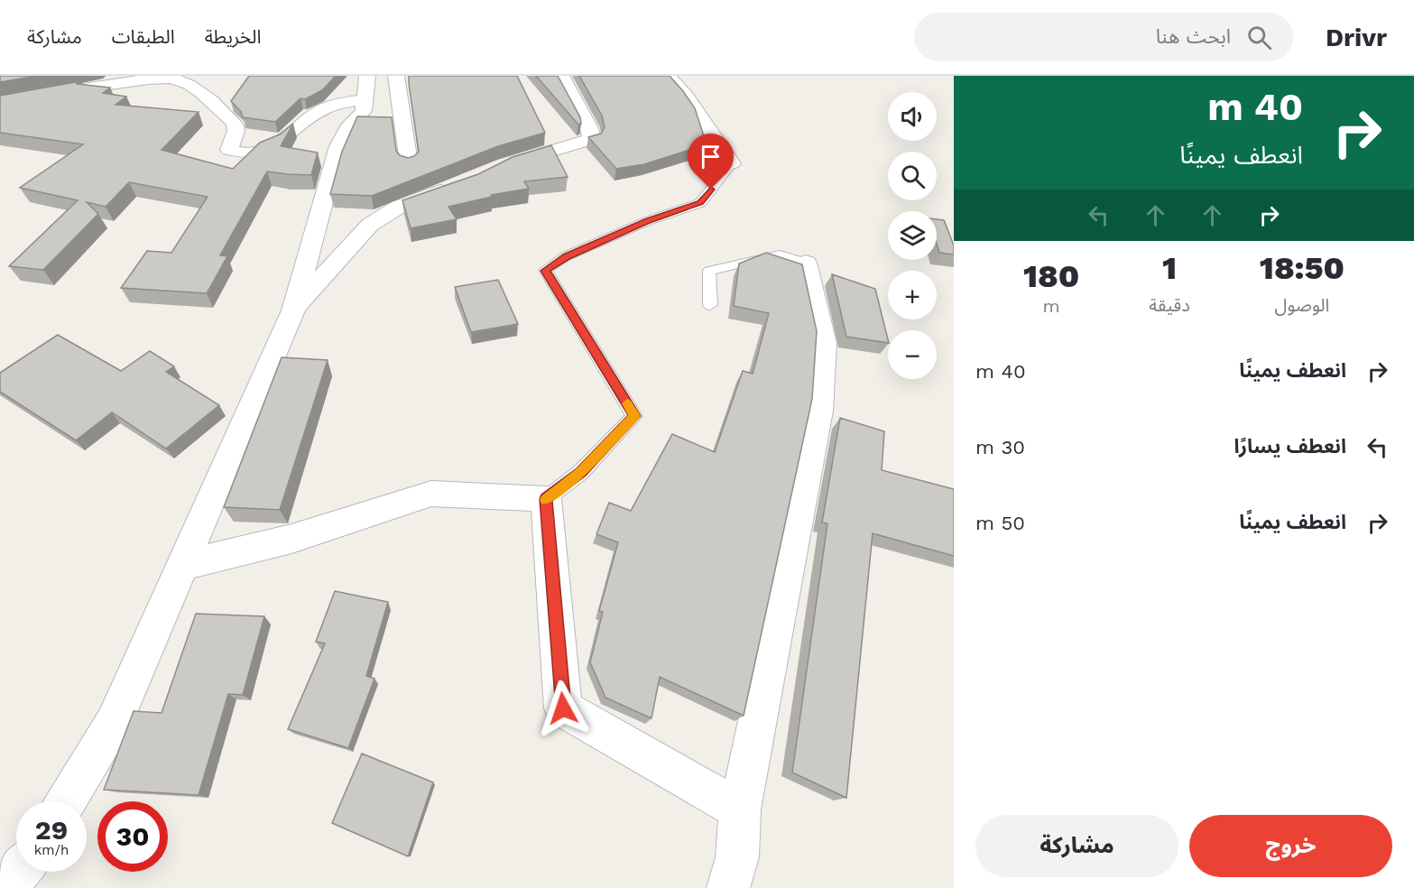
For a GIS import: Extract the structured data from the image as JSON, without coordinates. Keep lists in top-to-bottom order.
{
  "page": {
    "header": "Drivr",
    "search": "ابحث هنا",
    "nav": ["الخريطة", "الطبقات", "مشاركة"],
    "turn": ["40 m", "انعطف يمينًا"],
    "map_buttons": ["+", "−"],
    "eta": [
      "18:50",
      "الوصول",
      "1",
      "دقيقة",
      "180",
      "m"
    ],
    "list": [
      {
        "name": "انعطف يمينًا",
        "value": "40 m"
      },
      {
        "name": "انعطف يسارًا",
        "value": "30 m"
      },
      {
        "name": "انعطف يمينًا",
        "value": "50 m"
      }
    ],
    "speed": "29 km/h",
    "limit": "30",
    "buttons": ["خروج", "مشاركة"]
  }
}
